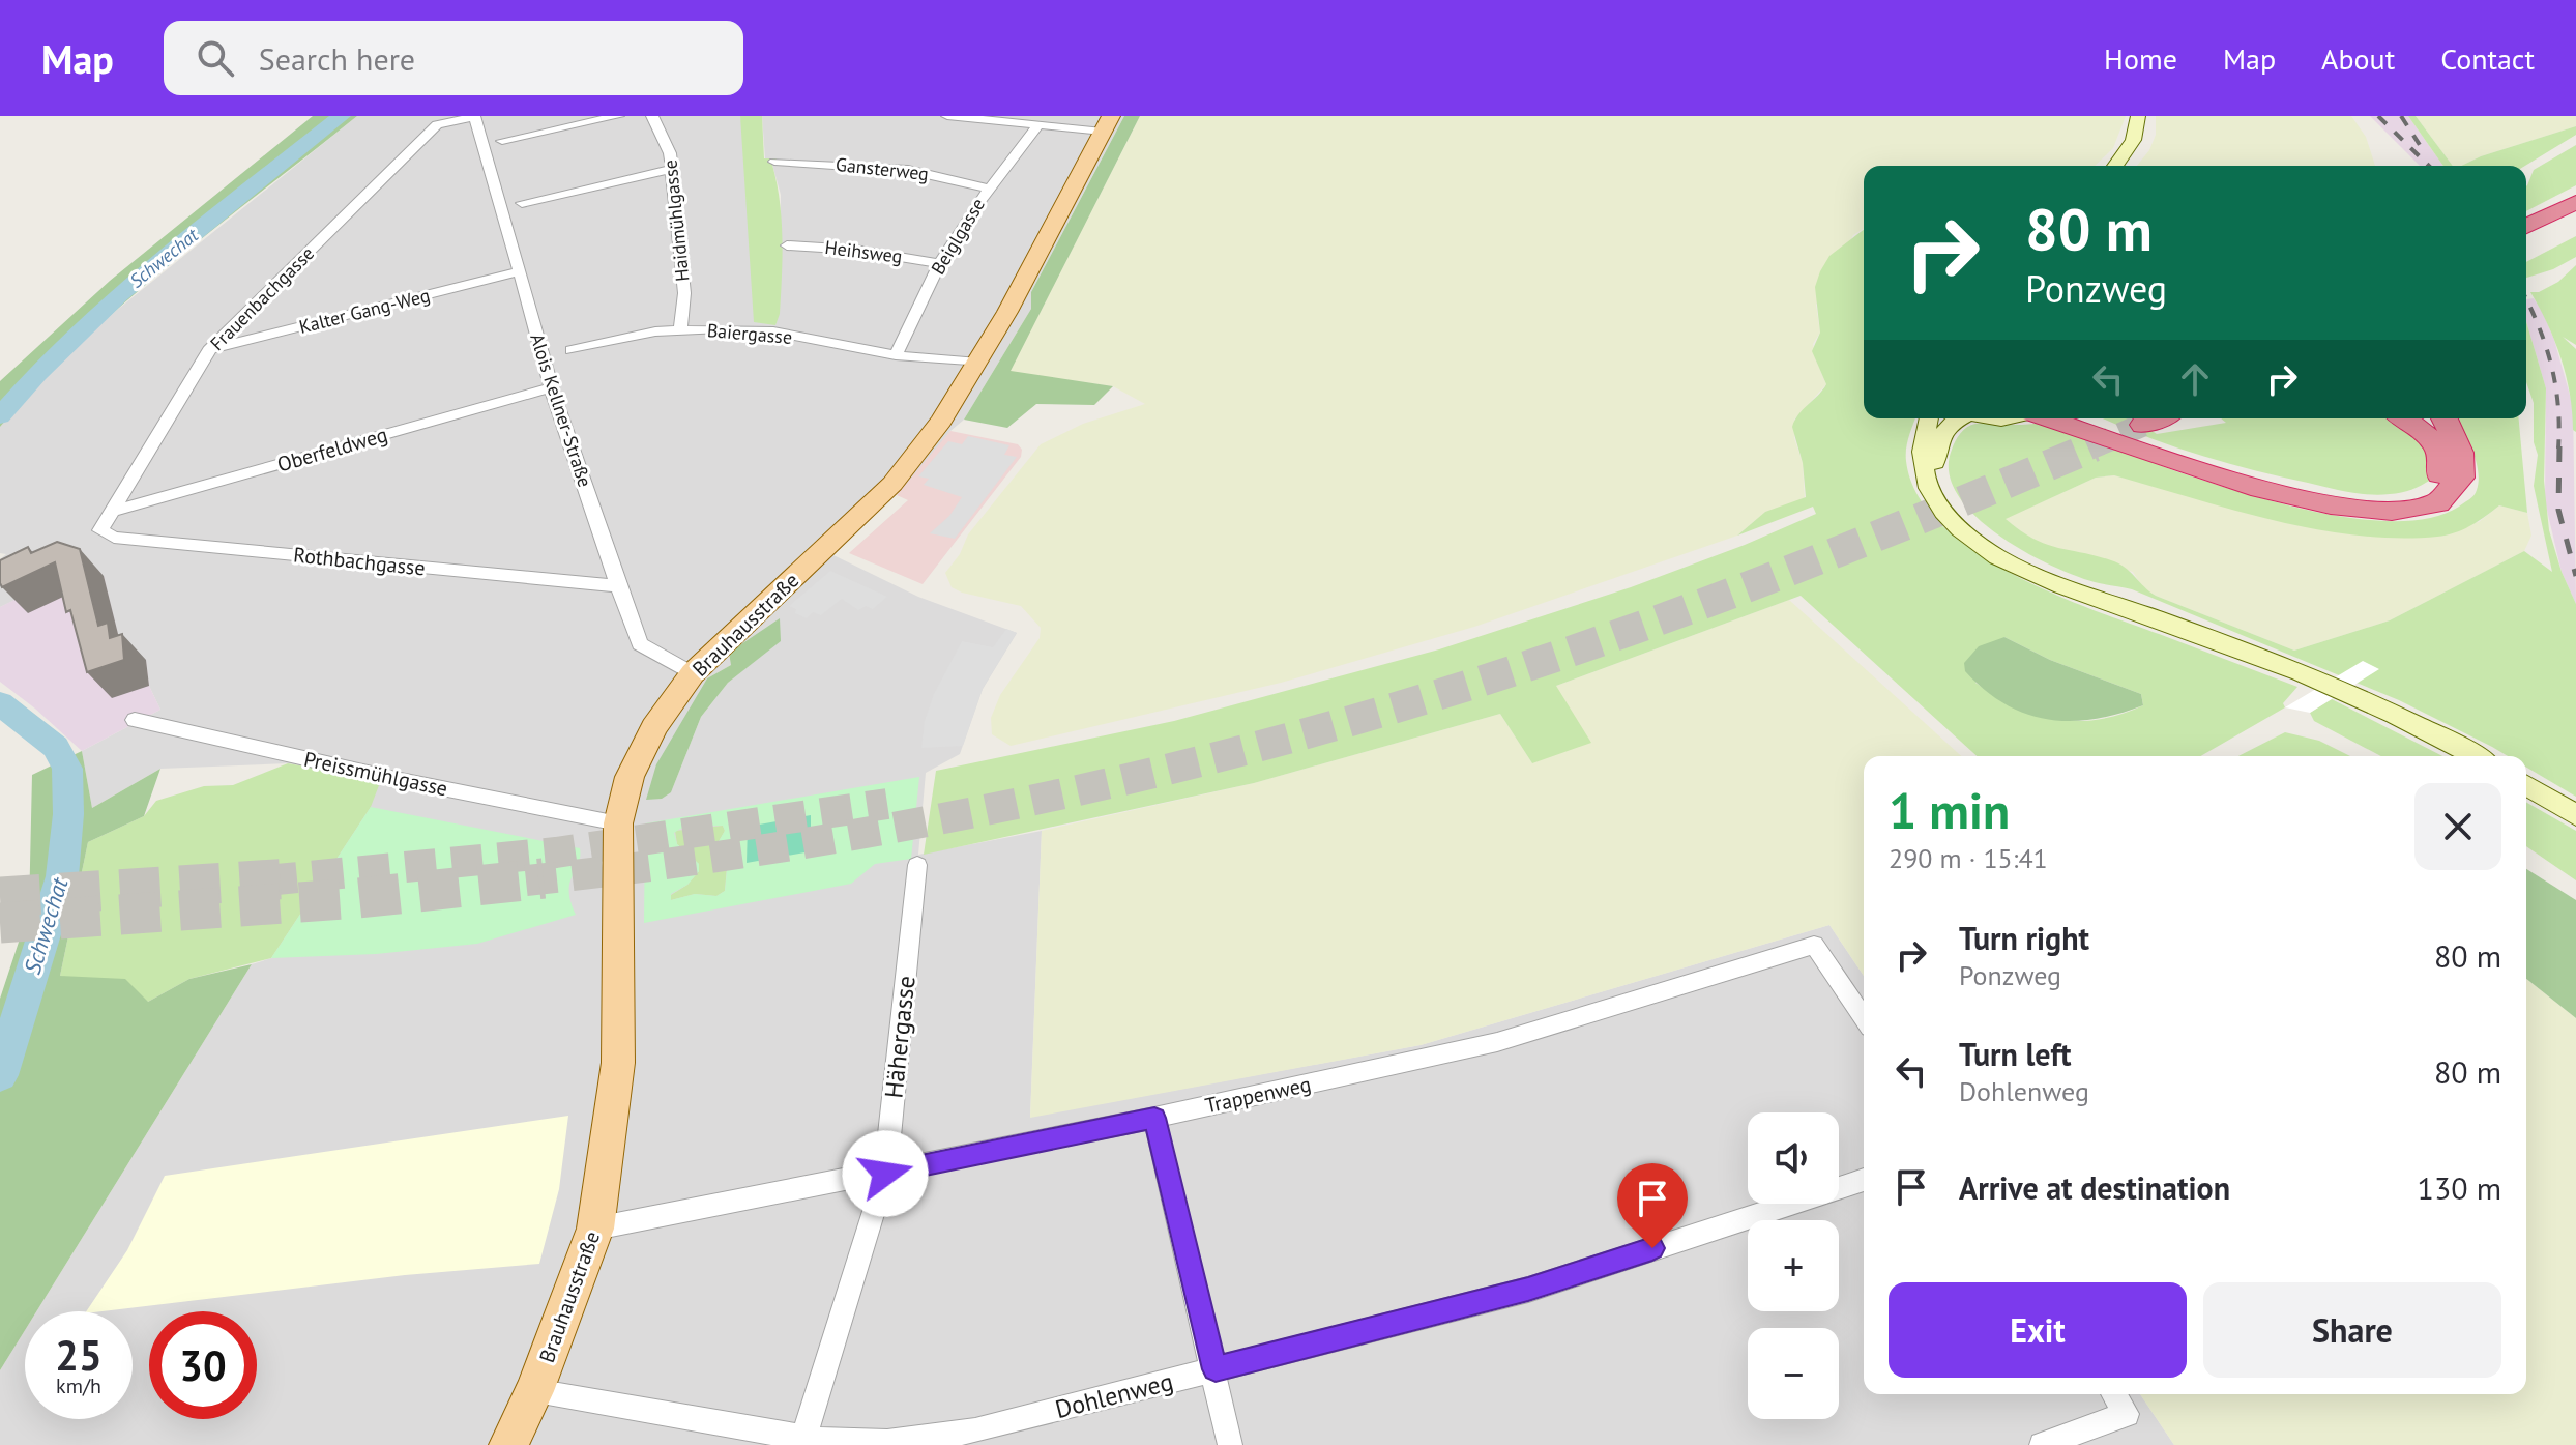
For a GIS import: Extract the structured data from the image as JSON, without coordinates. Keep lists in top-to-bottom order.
{
  "streets": {
    "main road": ["Brauhausstraße"],
    "street": [
      "Gansterweg",
      "Haidmühlgasse",
      "Beiglgasse",
      "Heihsweg",
      "Frauenbachgasse",
      "Kalter Gang-Weg",
      "Baiergasse",
      "Alois Kellner-Straße",
      "Oberfeldweg",
      "Rothbachgasse",
      "Preissmühlgasse",
      "Hähergasse",
      "Trappenweg",
      "Dohlenweg"
    ]
  },
  "crossings": [
    ["Gansterweg", "Beiglgasse"],
    ["Haidmühlgasse", "Baiergasse"],
    ["Beiglgasse", "Heihsweg"],
    ["Beiglgasse", "Baiergasse"],
    ["Frauenbachgasse", "Kalter Gang-Weg"],
    ["Frauenbachgasse", "Alois Kellner-Straße"],
    ["Frauenbachgasse", "Oberfeldweg"],
    ["Frauenbachgasse", "Rothbachgasse"],
    ["Kalter Gang-Weg", "Alois Kellner-Straße"],
    ["Baiergasse", "Brauhausstraße"],
    ["Alois Kellner-Straße", "Oberfeldweg"],
    ["Alois Kellner-Straße", "Rothbachgasse"],
    ["Alois Kellner-Straße", "Brauhausstraße"],
    ["Brauhausstraße", "Preissmühlgasse"],
    ["Brauhausstraße", "Trappenweg"],
    ["Brauhausstraße", "Dohlenweg"],
    ["Hähergasse", "Trappenweg"],
    ["Hähergasse", "Dohlenweg"]
  ],
  "water": ["Schwechat"],
  "page": {
    "header": "Map",
    "search": "Search here",
    "nav": [
      "Home",
      "Map",
      "About",
      "Contact"
    ],
    "turn": ["80 m", "Ponzweg"],
    "heading": ["1 min", "290 m · 15:41"],
    "list": [
      {
        "name": "Turn right",
        "note": "Ponzweg",
        "value": "80 m"
      },
      {
        "name": "Turn left",
        "note": "Dohlenweg",
        "value": "80 m"
      },
      {
        "name": "Arrive at destination",
        "value": "130 m"
      }
    ],
    "map_buttons": ["+", "−"],
    "buttons": ["Exit", "Share"],
    "speed": "25 km/h",
    "limit": "30"
  }
}
